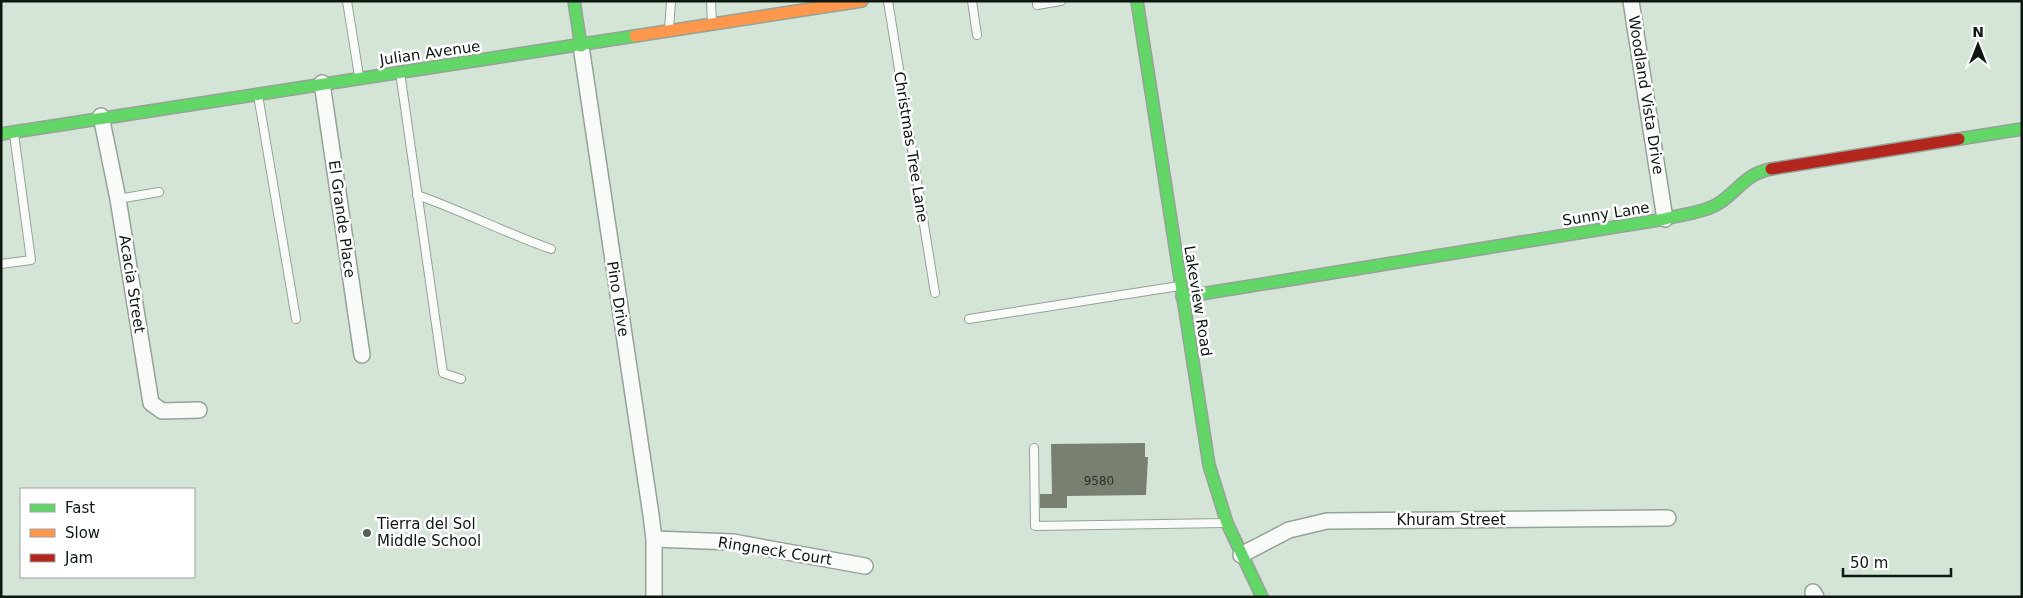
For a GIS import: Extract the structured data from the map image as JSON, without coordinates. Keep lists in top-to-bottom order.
{
  "streets": {
    "street": [
      "Julian Avenue",
      "Woodland Vista Drive",
      "Sunny Lane",
      "El Grande Place",
      "Acacia Street",
      "Pino Drive",
      "Lakeview Road",
      "Khuram Street",
      "Ringneck Court"
    ],
    "lane": ["Christmas Tree Lane"]
  },
  "crossings": [
    ["Julian Avenue", "El Grande Place"],
    ["Julian Avenue", "Acacia Street"],
    ["Julian Avenue", "Pino Drive"],
    ["Woodland Vista Drive", "Sunny Lane"],
    ["Sunny Lane", "Lakeview Road"],
    ["Pino Drive", "Ringneck Court"],
    ["Lakeview Road", "Khuram Street"]
  ],
  "places": ["Tierra del Sol Middle School"],
  "house_numbers": ["9580"],
  "legend": ["Fast", "Slow", "Jam"],
  "scale_bar": "50 m",
  "north": "top"
}
